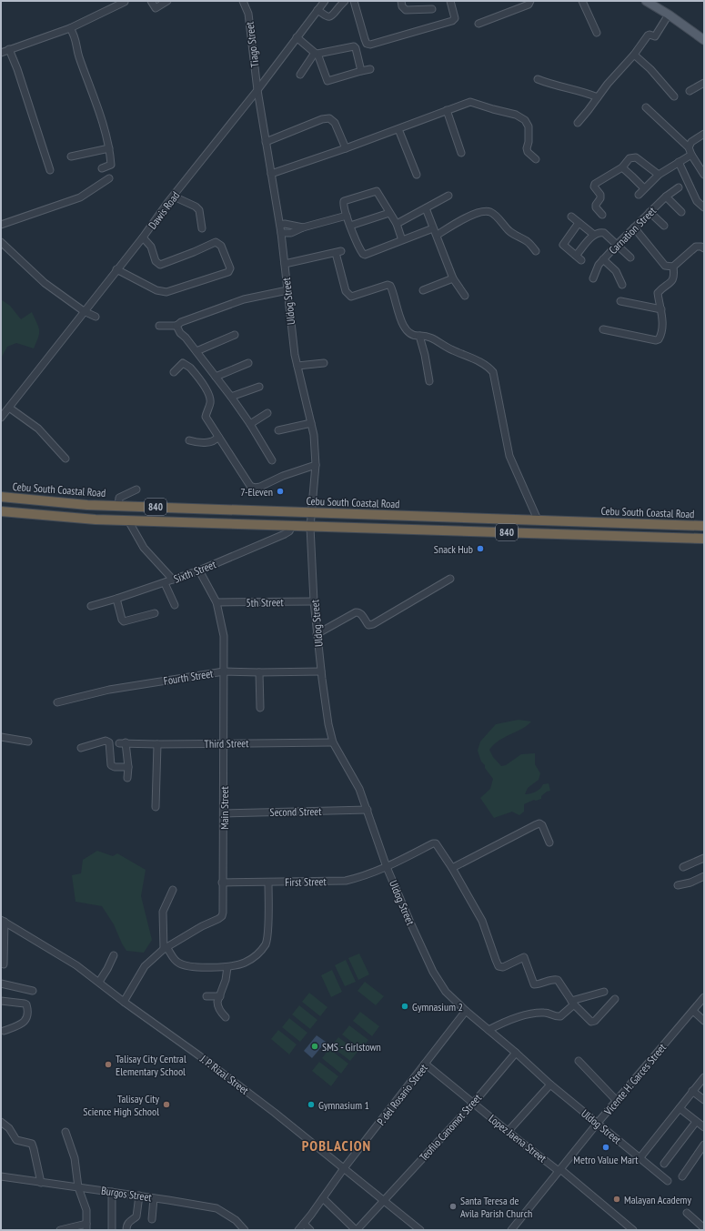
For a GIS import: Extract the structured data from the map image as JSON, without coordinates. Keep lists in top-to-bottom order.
{
  "streets": {
    "highway": ["Cebu South Coastal Road", "840"],
    "street": [
      "Tiago Street",
      "Dawis Road",
      "Carnation Street",
      "Uldog Street",
      "Sixth Street",
      "5th Street",
      "Fourth Street",
      "Third Street",
      "Main Street",
      "Second Street",
      "First Street",
      "J. P. Rizal Street",
      "Vicente H. Garces Street",
      "P. del Rosario Street",
      "Teofilo Canomot Street",
      "Lopez Jaena Street",
      "Burgos Street"
    ]
  },
  "crossings": [
    ["Tiago Street", "Dawis Road"],
    ["Tiago Street", "Uldog Street"],
    ["Dawis Road", "Uldog Street"],
    ["Uldog Street", "Cebu South Coastal Road"],
    ["Uldog Street", "840"],
    ["Uldog Street", "5th Street"],
    ["Uldog Street", "Fourth Street"],
    ["Uldog Street", "Third Street"],
    ["Uldog Street", "Second Street"],
    ["Uldog Street", "First Street"],
    ["Uldog Street", "Vicente H. Garces Street"],
    ["Uldog Street", "P. del Rosario Street"],
    ["Uldog Street", "Teofilo Canomot Street"],
    ["840", "Sixth Street"],
    ["Sixth Street", "Main Street"],
    ["5th Street", "Main Street"],
    ["Fourth Street", "Main Street"],
    ["Third Street", "Main Street"],
    ["Main Street", "Second Street"],
    ["Main Street", "First Street"],
    ["Main Street", "J. P. Rizal Street"],
    ["J. P. Rizal Street", "P. del Rosario Street"],
    ["J. P. Rizal Street", "Teofilo Canomot Street"],
    ["Vicente H. Garces Street", "Lopez Jaena Street"],
    ["P. del Rosario Street", "Lopez Jaena Street"],
    ["Teofilo Canomot Street", "Lopez Jaena Street"]
  ],
  "districts": ["POBLACION"],
  "places": [
    "7-Eleven",
    "Snack Hub",
    "Gymnasium 2",
    "SMS - Girlstown",
    "Talisay City Central Elementary School",
    "Talisay City Science High School",
    "Gymnasium 1",
    "Metro Value Mart",
    "Malayan Academy",
    "Santa Teresa de Avila Parish Church"
  ]
}
